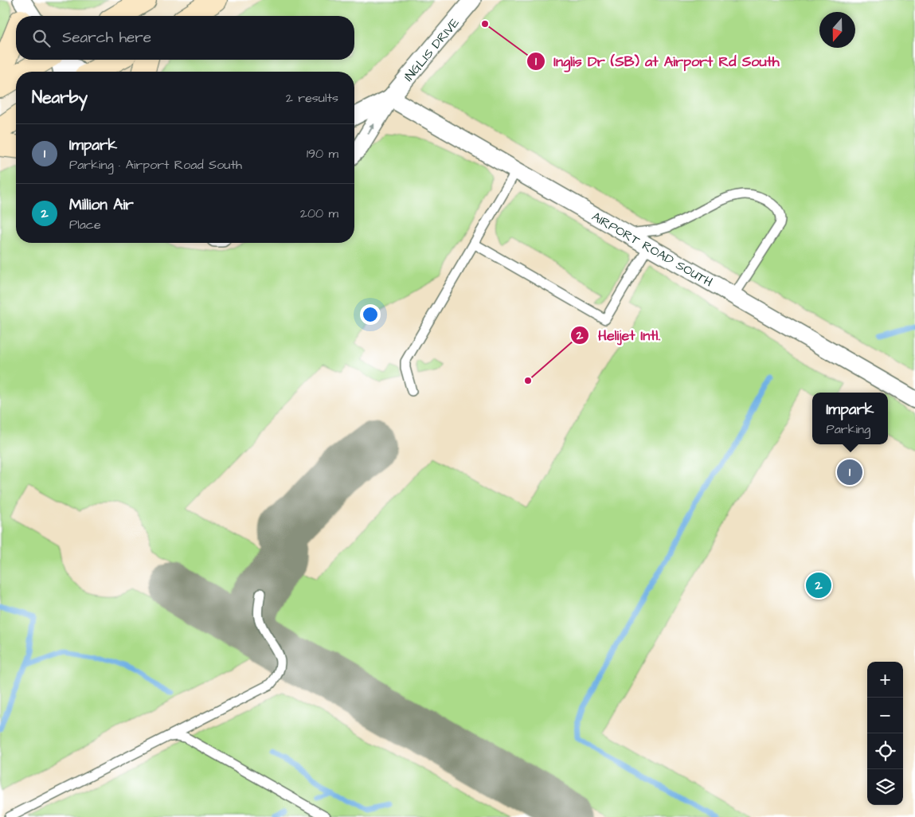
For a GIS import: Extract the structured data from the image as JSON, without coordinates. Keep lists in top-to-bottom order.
{
  "streets": {
    "street": ["INGLIS DRIVE", "AIRPORT ROAD SOUTH"]
  },
  "crossings": [
    ["INGLIS DRIVE", "AIRPORT ROAD SOUTH"]
  ],
  "places": ["Inglis Dr (SB) at Airport Rd South", "Helijet Intl."],
  "north": "bottom",
  "page": {
    "search": "Search here",
    "heading": ["Nearby", "2 results"],
    "list": [
      {
        "mark": "1",
        "name": "Impark",
        "note": "Parking · Airport Road South",
        "value": "190 m"
      },
      {
        "mark": "2",
        "name": "Million Air",
        "note": "Place",
        "value": "200 m"
      }
    ],
    "popup": ["Impark", "Parking"],
    "pins": ["1", "2"],
    "map_buttons": ["+", "−"]
  }
}
